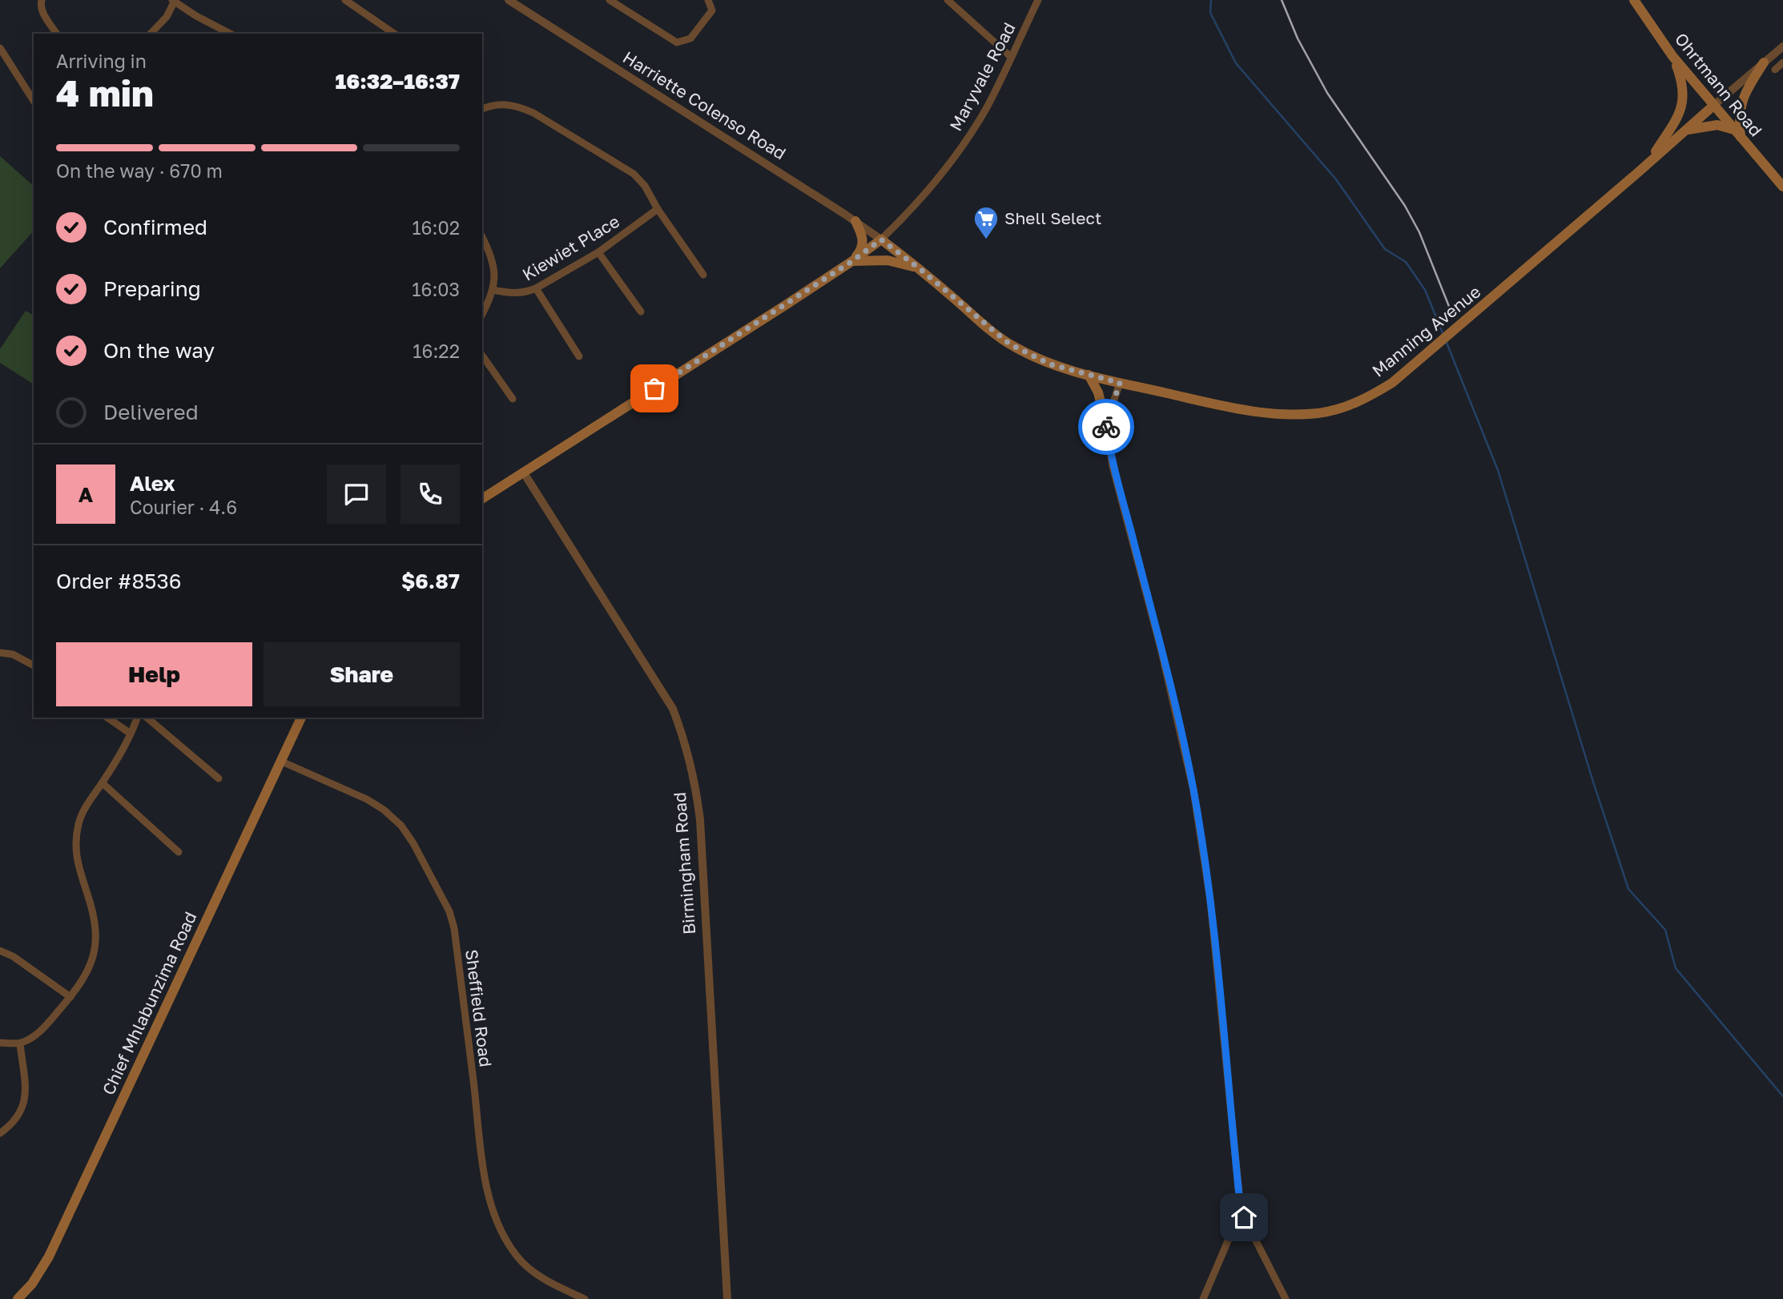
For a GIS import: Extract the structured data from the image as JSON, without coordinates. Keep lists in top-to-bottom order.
{
  "streets": {
    "main road": ["Ohrtmann Road", "Manning Avenue", "Chief Mhlabunzima Road"],
    "street": [
      "Maryvale Road",
      "Harriette Colenso Road",
      "Kiewiet Place",
      "Birmingham Road",
      "Sheffield Road"
    ]
  },
  "crossings": [
    ["Maryvale Road", "Harriette Colenso Road"],
    ["Maryvale Road", "Manning Avenue"],
    ["Ohrtmann Road", "Manning Avenue"],
    ["Harriette Colenso Road", "Manning Avenue"],
    ["Chief Mhlabunzima Road", "Sheffield Road"]
  ],
  "places": {
    "supermarket": ["Shell Select"]
  },
  "page": {
    "heading": ["4 min", "Arriving in", "16:32–16:37"],
    "panel": [
      "Alex",
      "Courier · 4.6",
      "Order #8536",
      "$6.87"
    ],
    "bar": "On the way · 670 m",
    "list": [
      ["Confirmed", "16:02"],
      ["Preparing", "16:03"],
      ["On the way", "16:22"],
      "Delivered"
    ],
    "round": "A",
    "buttons": ["Help", "Share"]
  }
}
